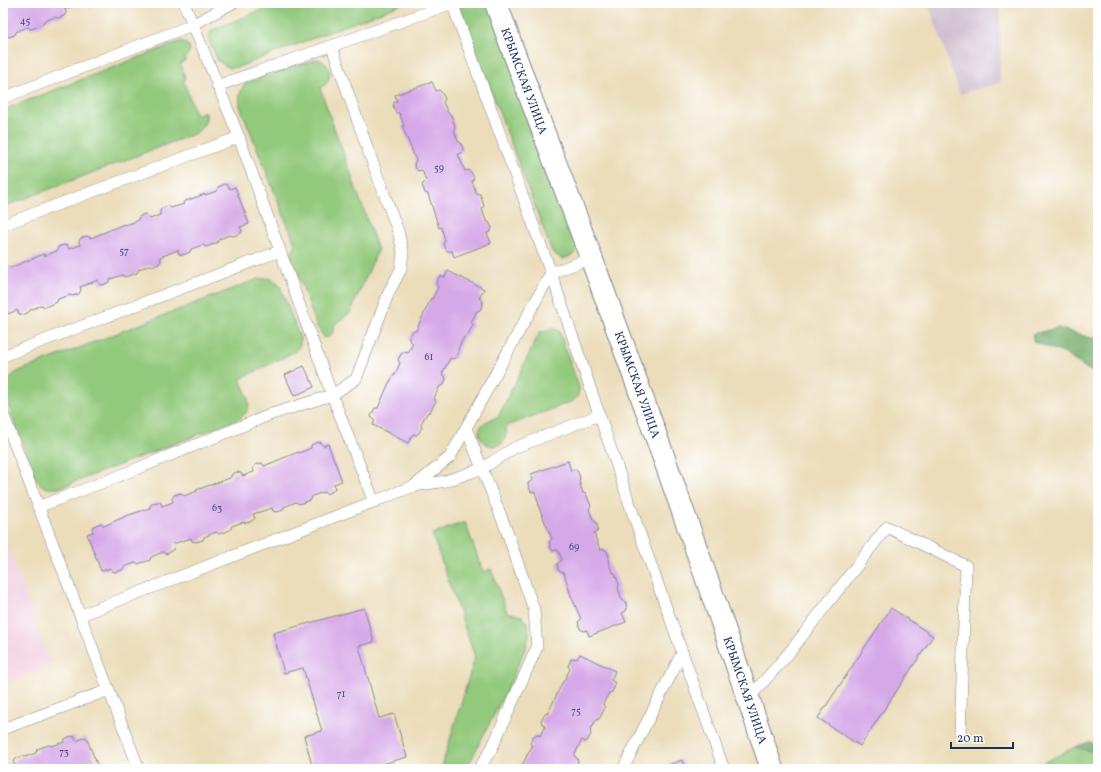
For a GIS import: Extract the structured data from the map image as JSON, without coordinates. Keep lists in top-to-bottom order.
{
  "streets": {
    "street": ["КРЫМСКАЯ УЛИЦА"]
  },
  "house_numbers": [
    "45",
    "59",
    "57",
    "61",
    "63",
    "69",
    "71",
    "75",
    "73"
  ],
  "scale_bar": "20 m"
}
